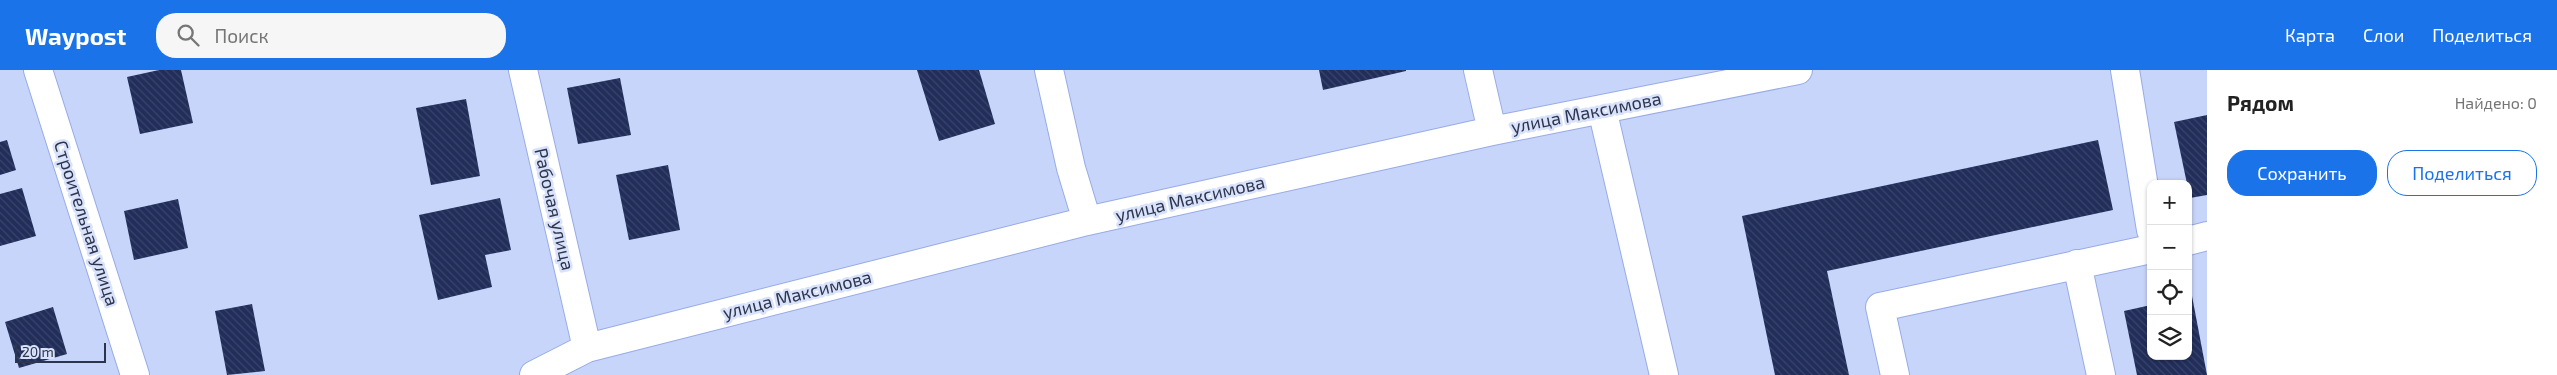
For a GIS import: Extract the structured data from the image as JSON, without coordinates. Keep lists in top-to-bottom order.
{
  "streets": {
    "street": ["улица Максимова", "Рабочая улица", "Строительная улица"]
  },
  "crossings": [
    ["улица Максимова", "Рабочая улица"]
  ],
  "scale_bar": "20 m",
  "page": {
    "header": "Waypost",
    "search": "Поиск",
    "nav": ["Карта", "Слои", "Поделиться"],
    "heading": ["Рядом", "Найдено: 0"],
    "buttons": ["Сохранить", "Поделиться"],
    "map_buttons": ["+", "−"],
    "scale": "20 m"
  }
}
